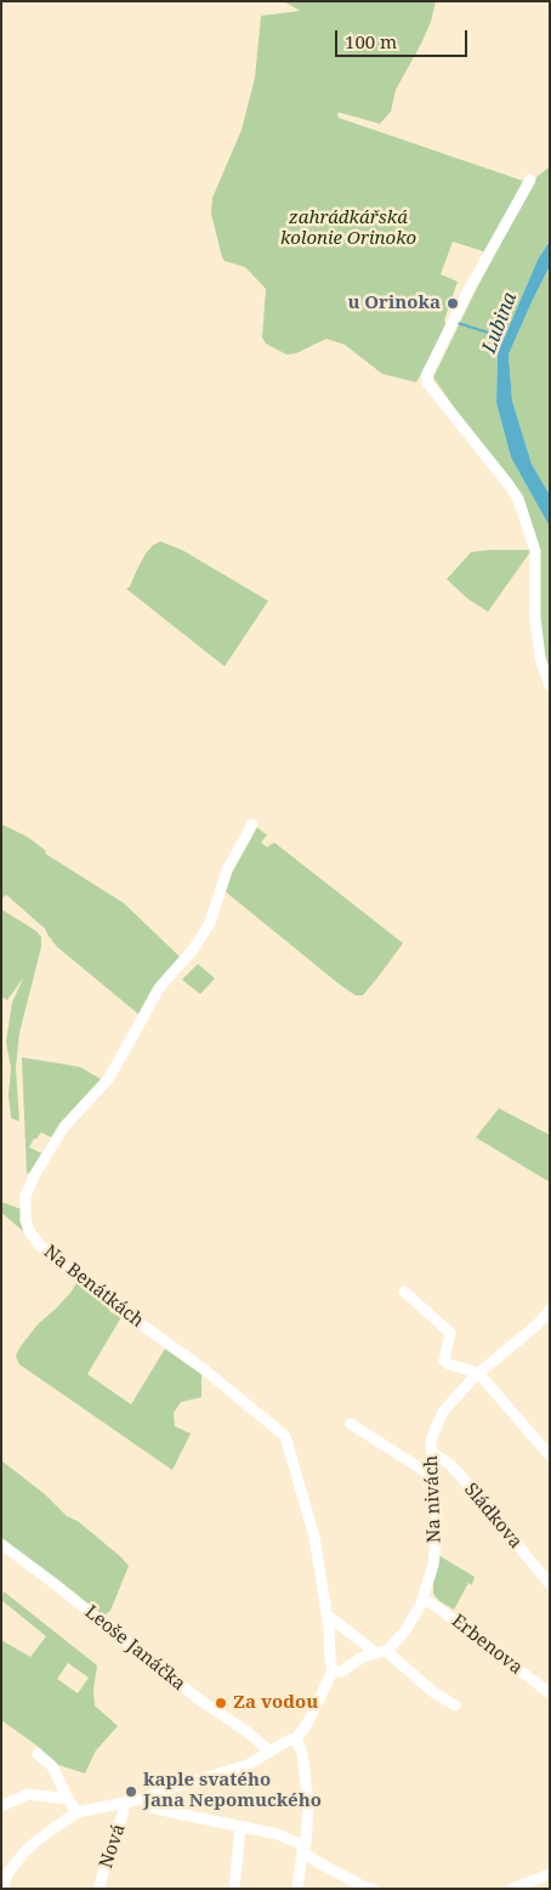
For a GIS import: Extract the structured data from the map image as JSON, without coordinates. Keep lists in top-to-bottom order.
{
  "streets": {
    "street": [
      "Na Benátkách",
      "Na nivách",
      "Sládkova",
      "Erbenova",
      "Leoše Janáčka",
      "Nová"
    ]
  },
  "crossings": [
    ["Na Benátkách", "Na nivách"],
    ["Na nivách", "Sládkova"],
    ["Na nivách", "Erbenova"]
  ],
  "water": ["Lubina"],
  "parks": ["zahrádkářská kolonie Orinoko"],
  "places": ["u Orinoka", "Za vodou", "kaple svatého Jana Nepomuckého"],
  "scale_bar": "100 m"
}
